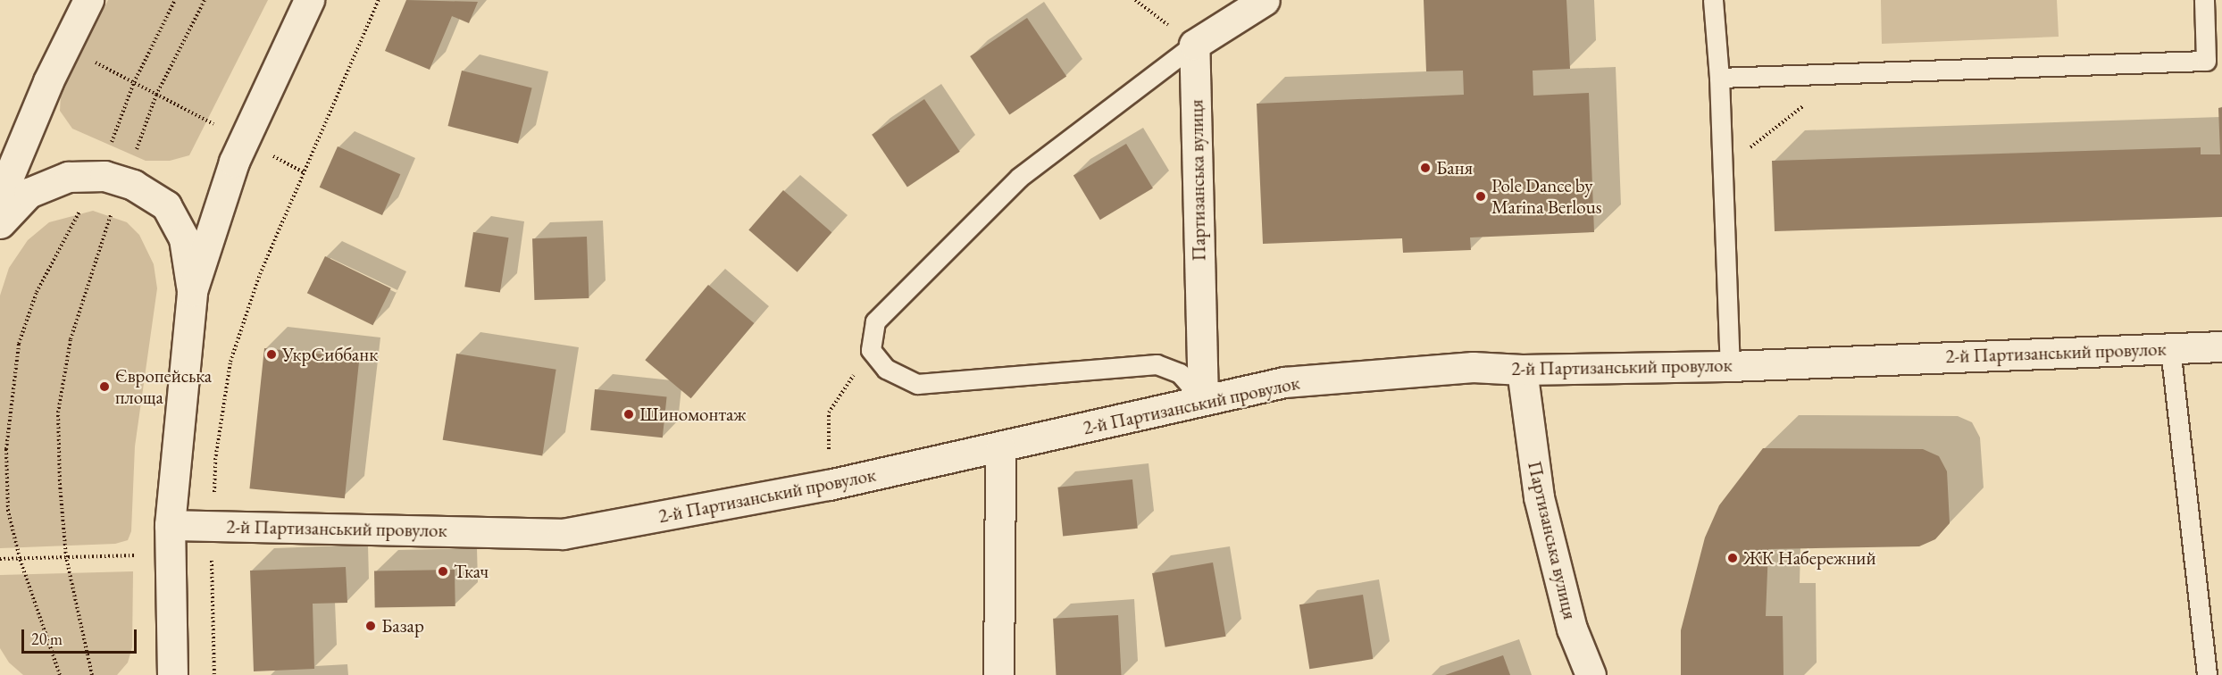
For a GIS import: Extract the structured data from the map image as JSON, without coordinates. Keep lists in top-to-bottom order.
{
  "streets": {
    "street": ["Партизанська вулиця", "2-й Партизанський провулок"]
  },
  "crossings": [
    ["Партизанська вулиця", "2-й Партизанський провулок"]
  ],
  "places": [
    "Баня",
    "Pole Dance by Marina Berlous",
    "УкрСиббанк",
    "Європейська площа",
    "Шиномонтаж",
    "ЖК Набережний",
    "Ткач",
    "Базар"
  ],
  "scale_bar": "20 m"
}
